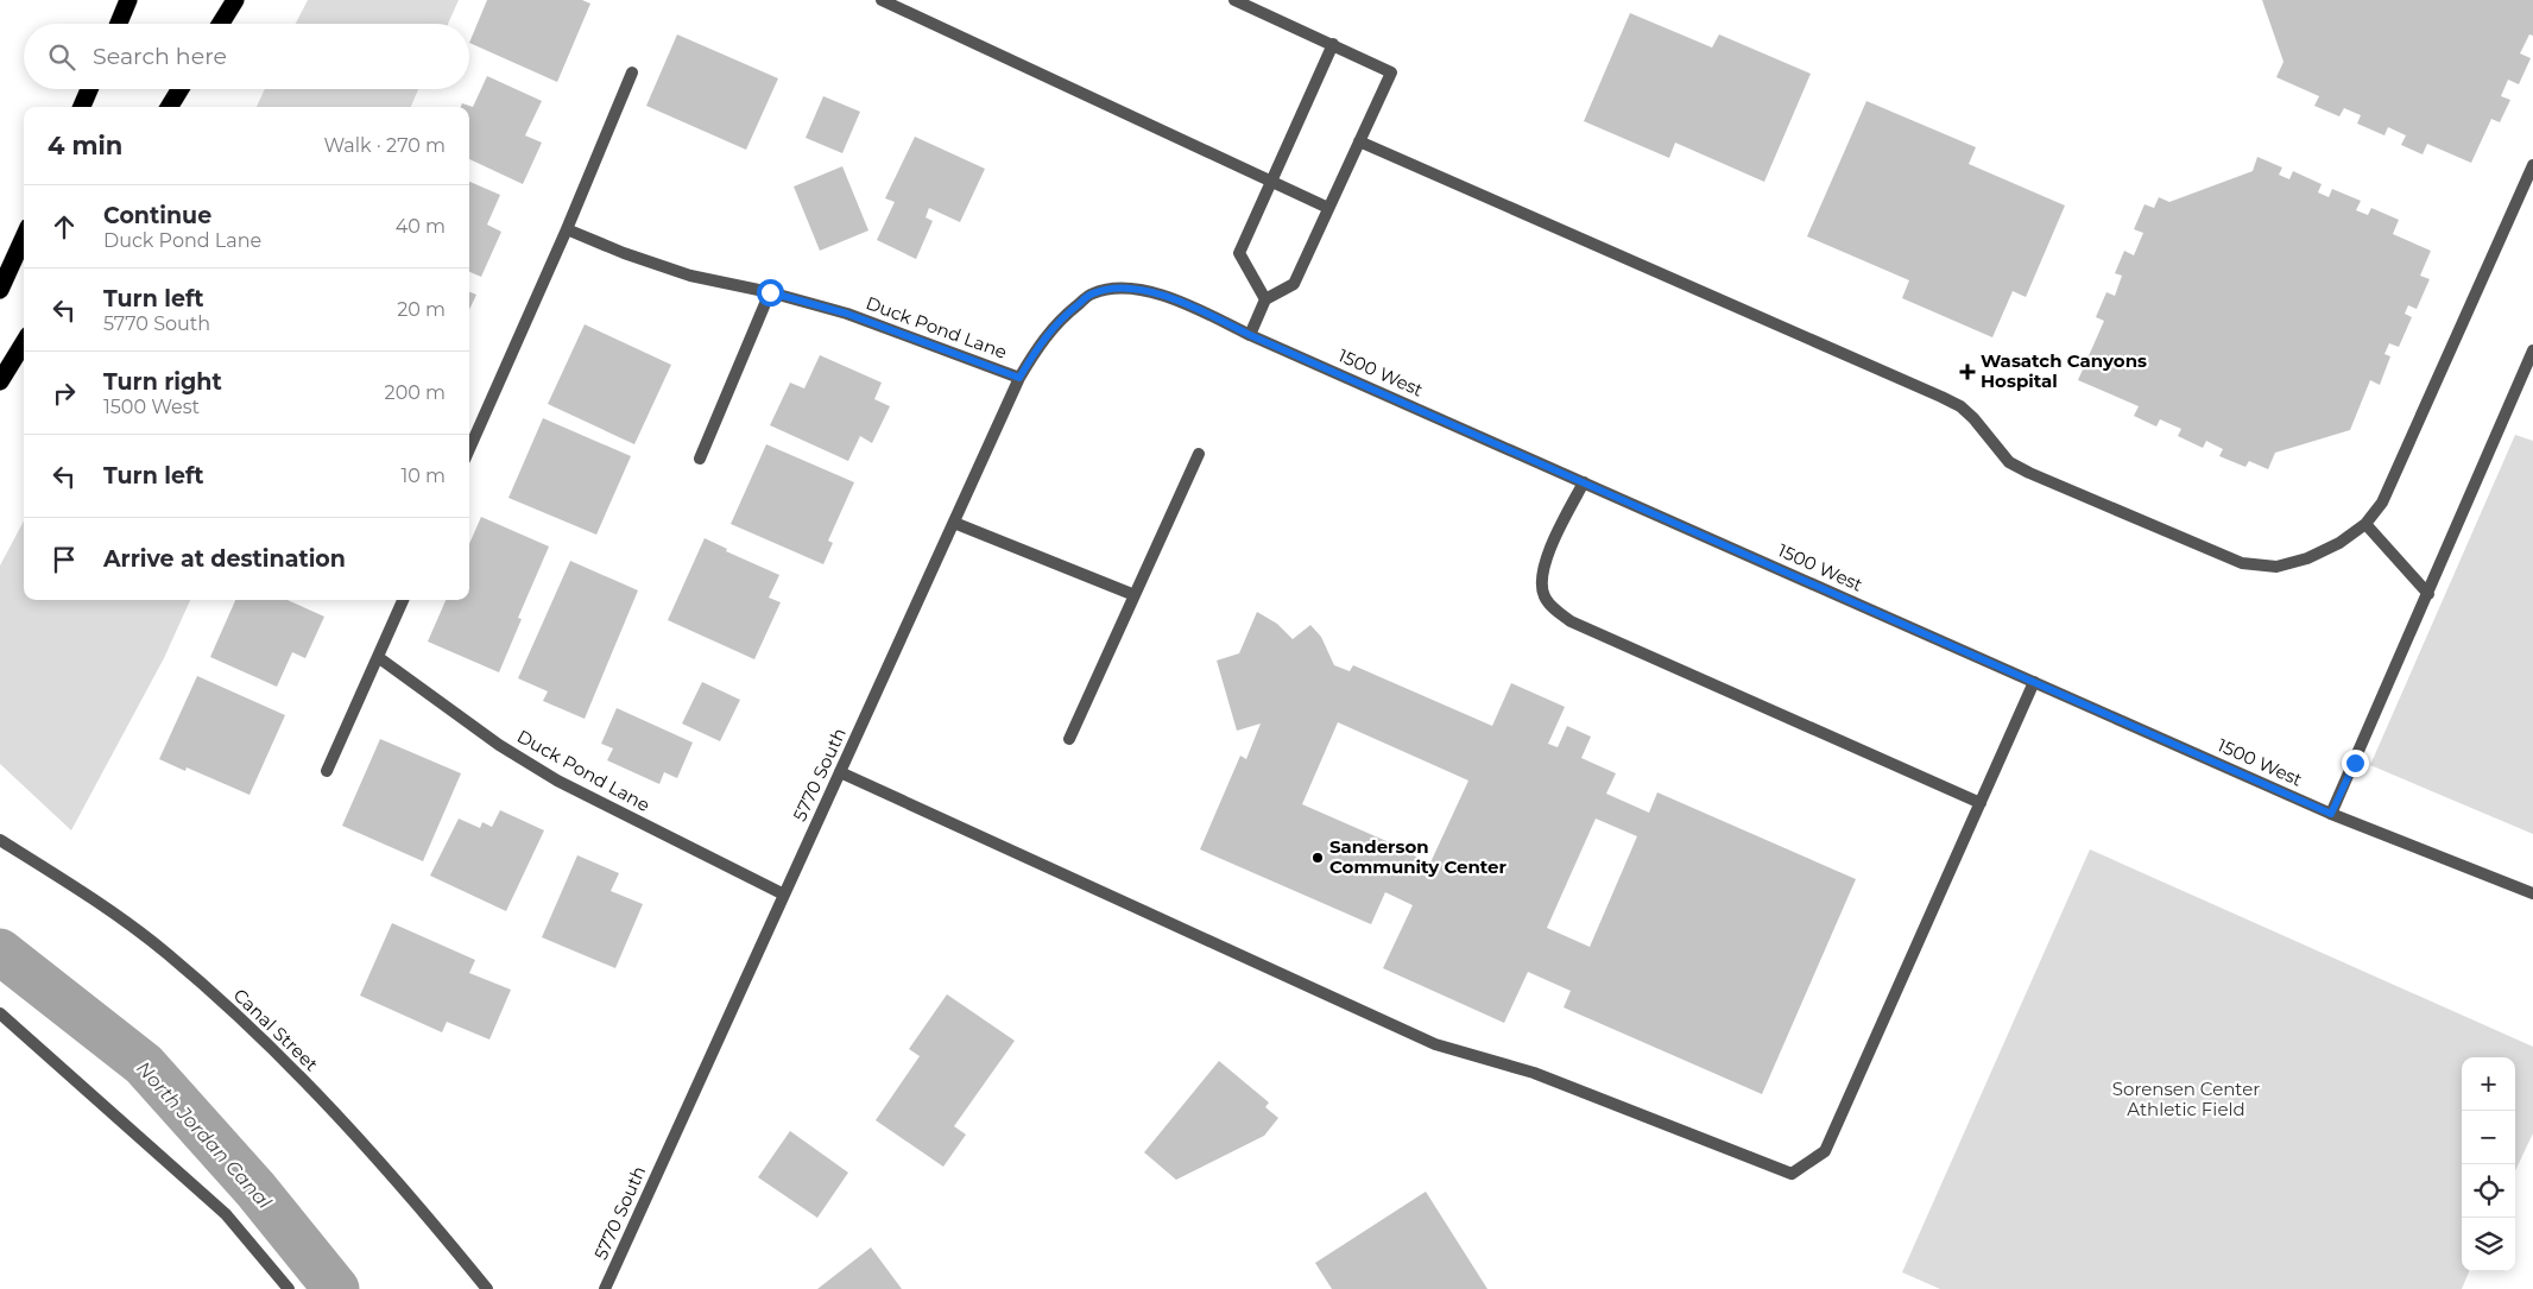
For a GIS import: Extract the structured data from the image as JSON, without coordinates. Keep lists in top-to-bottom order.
{
  "streets": {
    "street": [
      "Duck Pond Lane",
      "1500 West",
      "5770 South",
      "Canal Street"
    ]
  },
  "crossings": [
    ["Duck Pond Lane", "5770 South"],
    ["1500 West", "5770 South"]
  ],
  "water": ["North Jordan Canal"],
  "parks": ["Sorensen Center Athletic Field"],
  "places": {
    "health": ["Wasatch Canyons Hospital"],
    "other": ["Sanderson Community Center"]
  },
  "page": {
    "search": "Search here",
    "heading": ["4 min", "Walk · 270 m"],
    "list": [
      ["Continue", "Duck Pond Lane", "40 m"],
      ["Turn left", "5770 South", "20 m"],
      ["Turn right", "1500 West", "200 m"],
      ["Turn left", "10 m"],
      "Arrive at destination"
    ],
    "map_buttons": ["+", "−"]
  }
}
